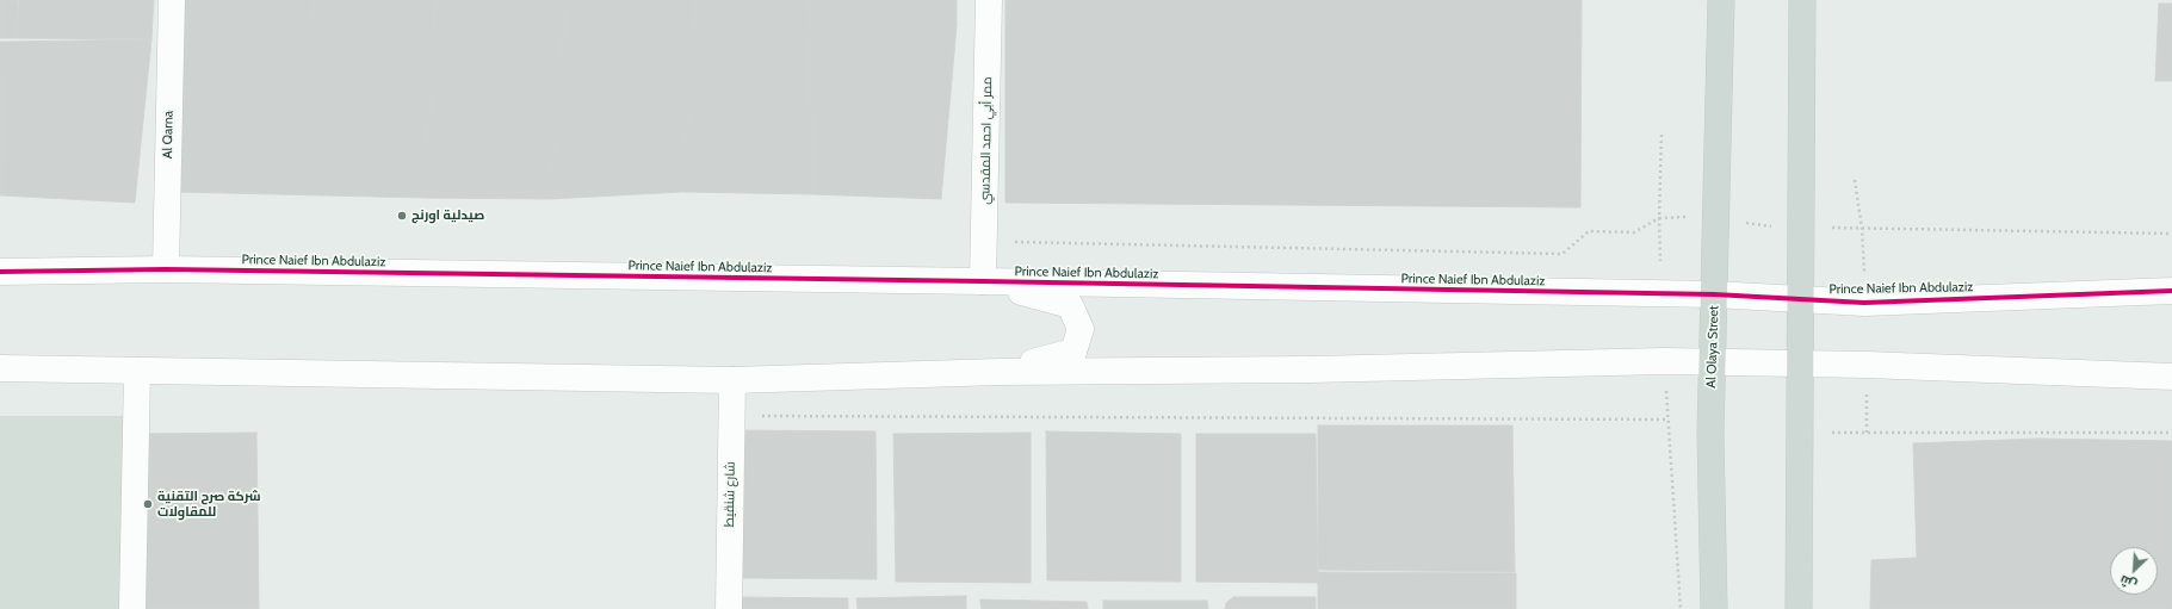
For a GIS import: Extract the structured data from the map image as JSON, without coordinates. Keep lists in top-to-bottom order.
{
  "streets": {
    "main road": ["Al Olaya Street"],
    "street": [
      "Al Qarna",
      "ممر أبي احمد المقدسي",
      "Prince Naief Ibn Abdulaziz",
      "شارع شنقيط"
    ]
  },
  "crossings": [
    ["Al Qarna", "Prince Naief Ibn Abdulaziz"],
    ["ممر أبي احمد المقدسي", "Prince Naief Ibn Abdulaziz"],
    ["Prince Naief Ibn Abdulaziz", "Al Olaya Street"]
  ],
  "places": ["صيدلية اورنج", "شركة صرح التقنية للمقاولات"],
  "north": "bottom left"
}
